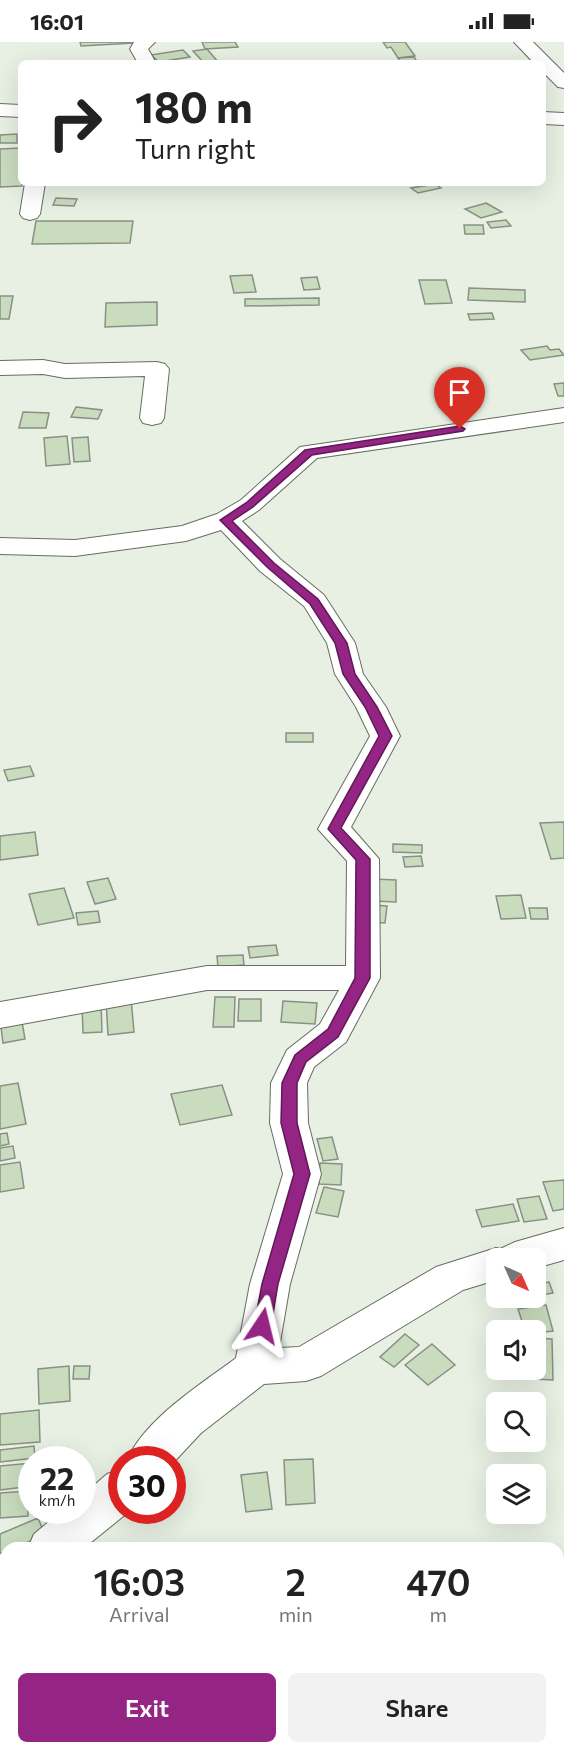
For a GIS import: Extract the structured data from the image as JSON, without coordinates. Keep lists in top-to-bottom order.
{
  "north": "bottom right",
  "page": {
    "status": "16:01",
    "turn": ["180 m", "Turn right"],
    "speed": "22 km/h",
    "limit": "30",
    "eta": [
      "16:03",
      "Arrival",
      "2",
      "min",
      "470",
      "m"
    ],
    "buttons": ["Exit", "Share"]
  }
}
